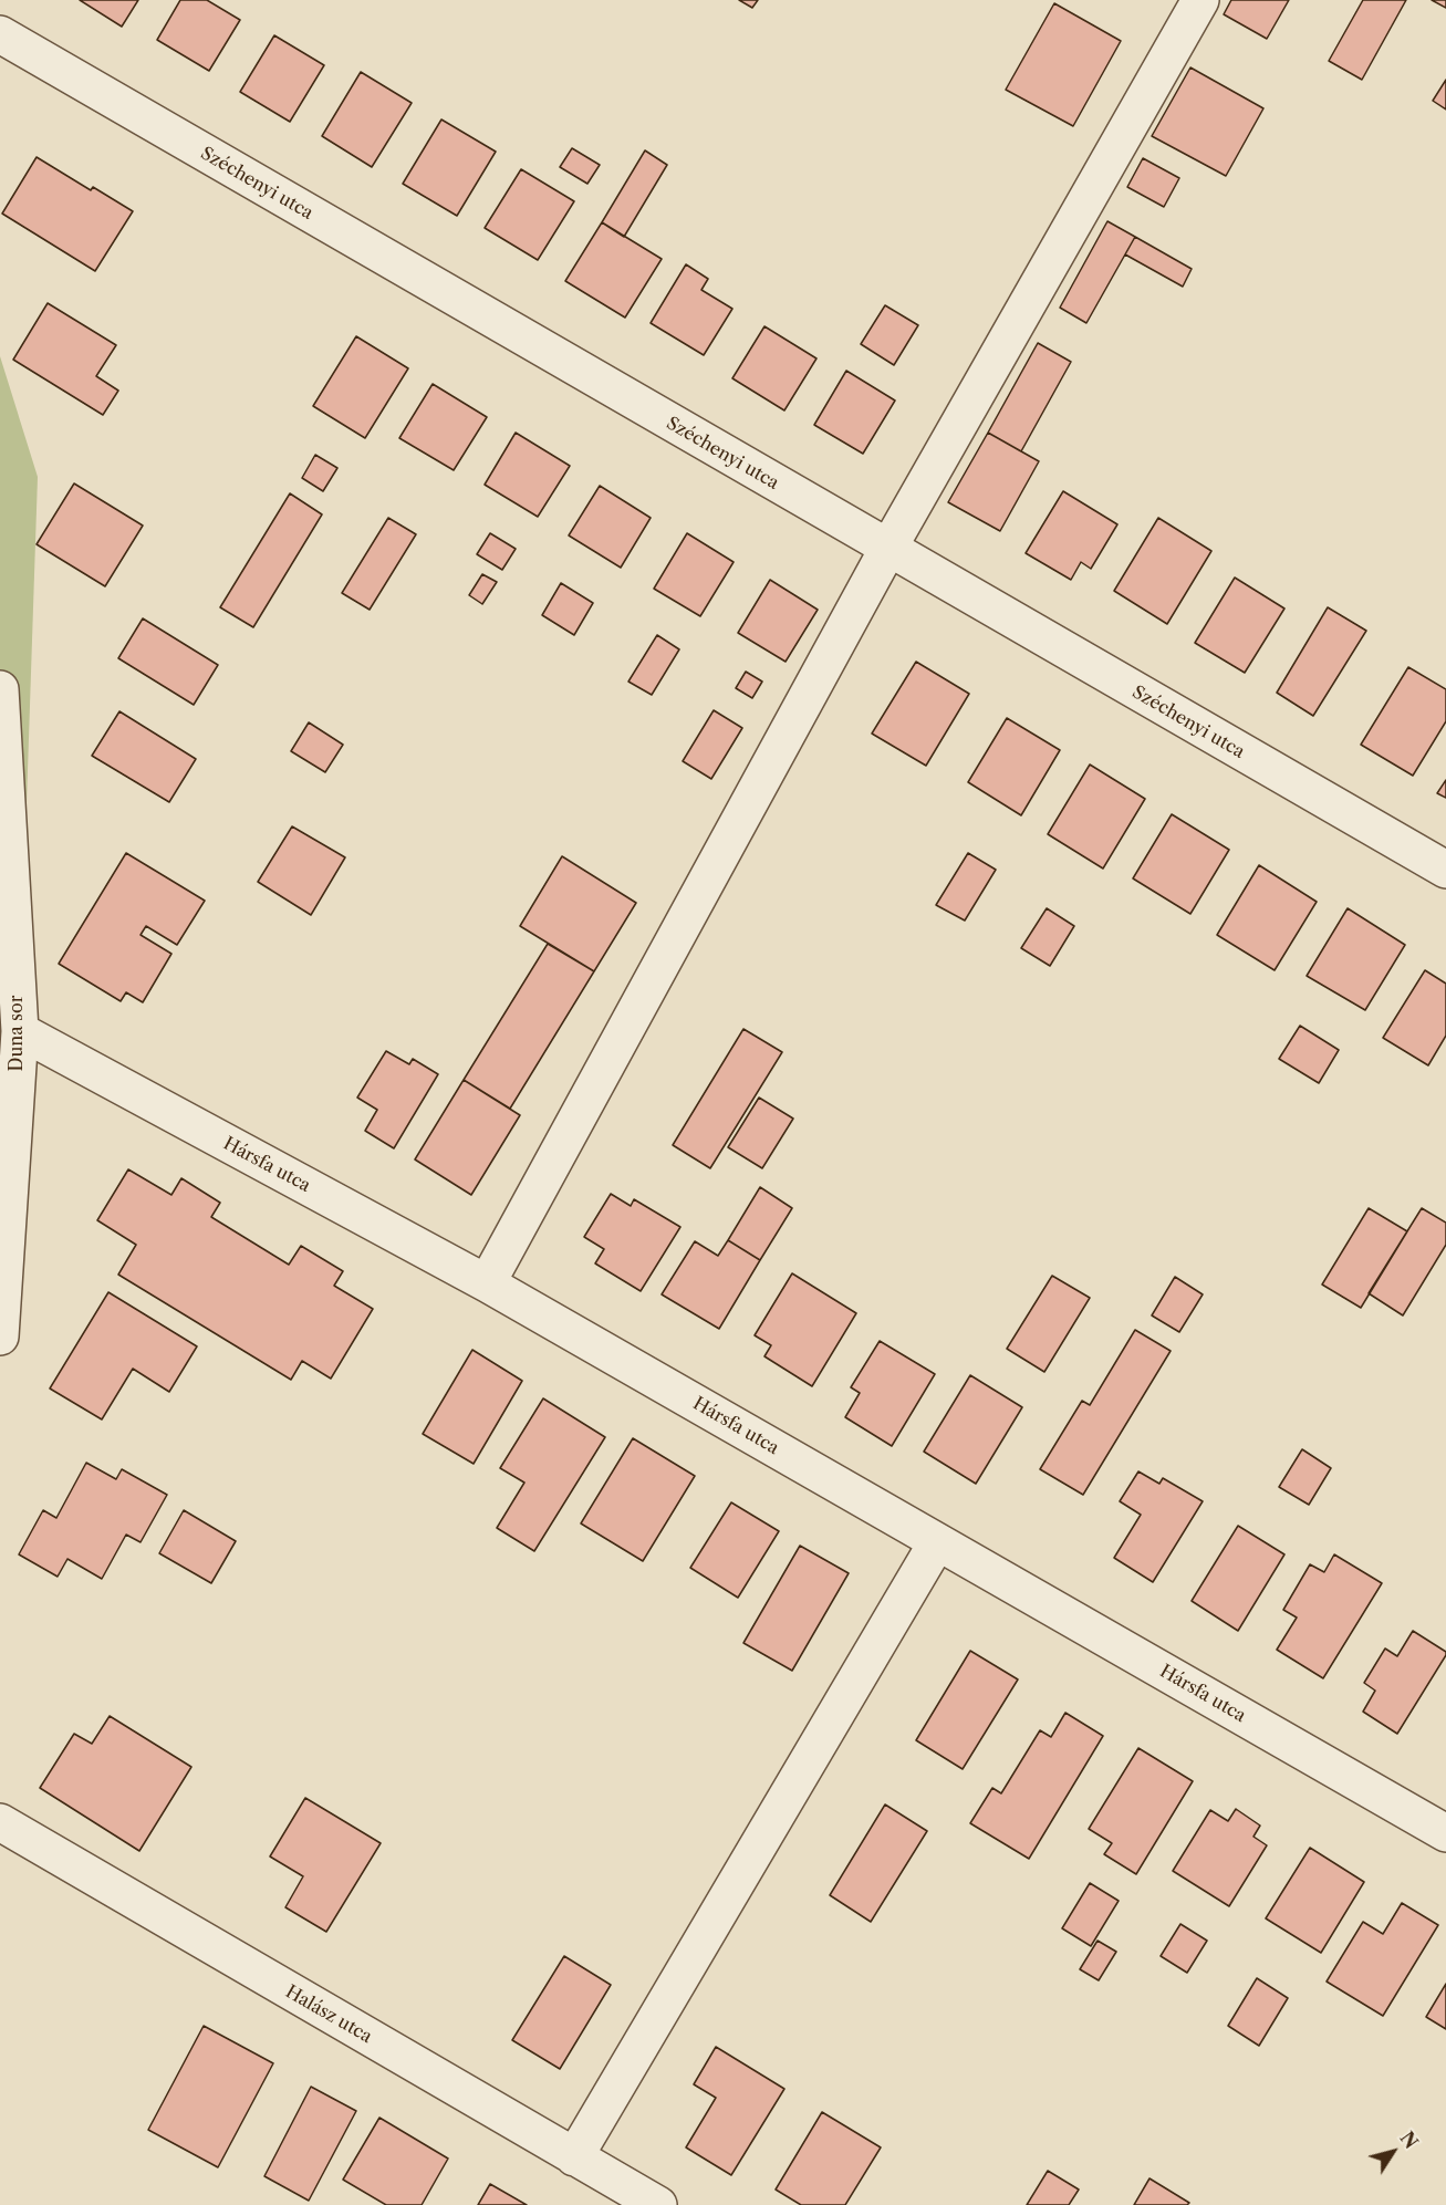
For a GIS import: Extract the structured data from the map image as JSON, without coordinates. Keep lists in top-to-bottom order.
{
  "streets": {
    "street": [
      "Széchenyi utca",
      "Duna sor",
      "Hársfa utca",
      "Halász utca"
    ]
  },
  "crossings": [
    ["Duna sor", "Hársfa utca"]
  ],
  "north": "top right"
}
